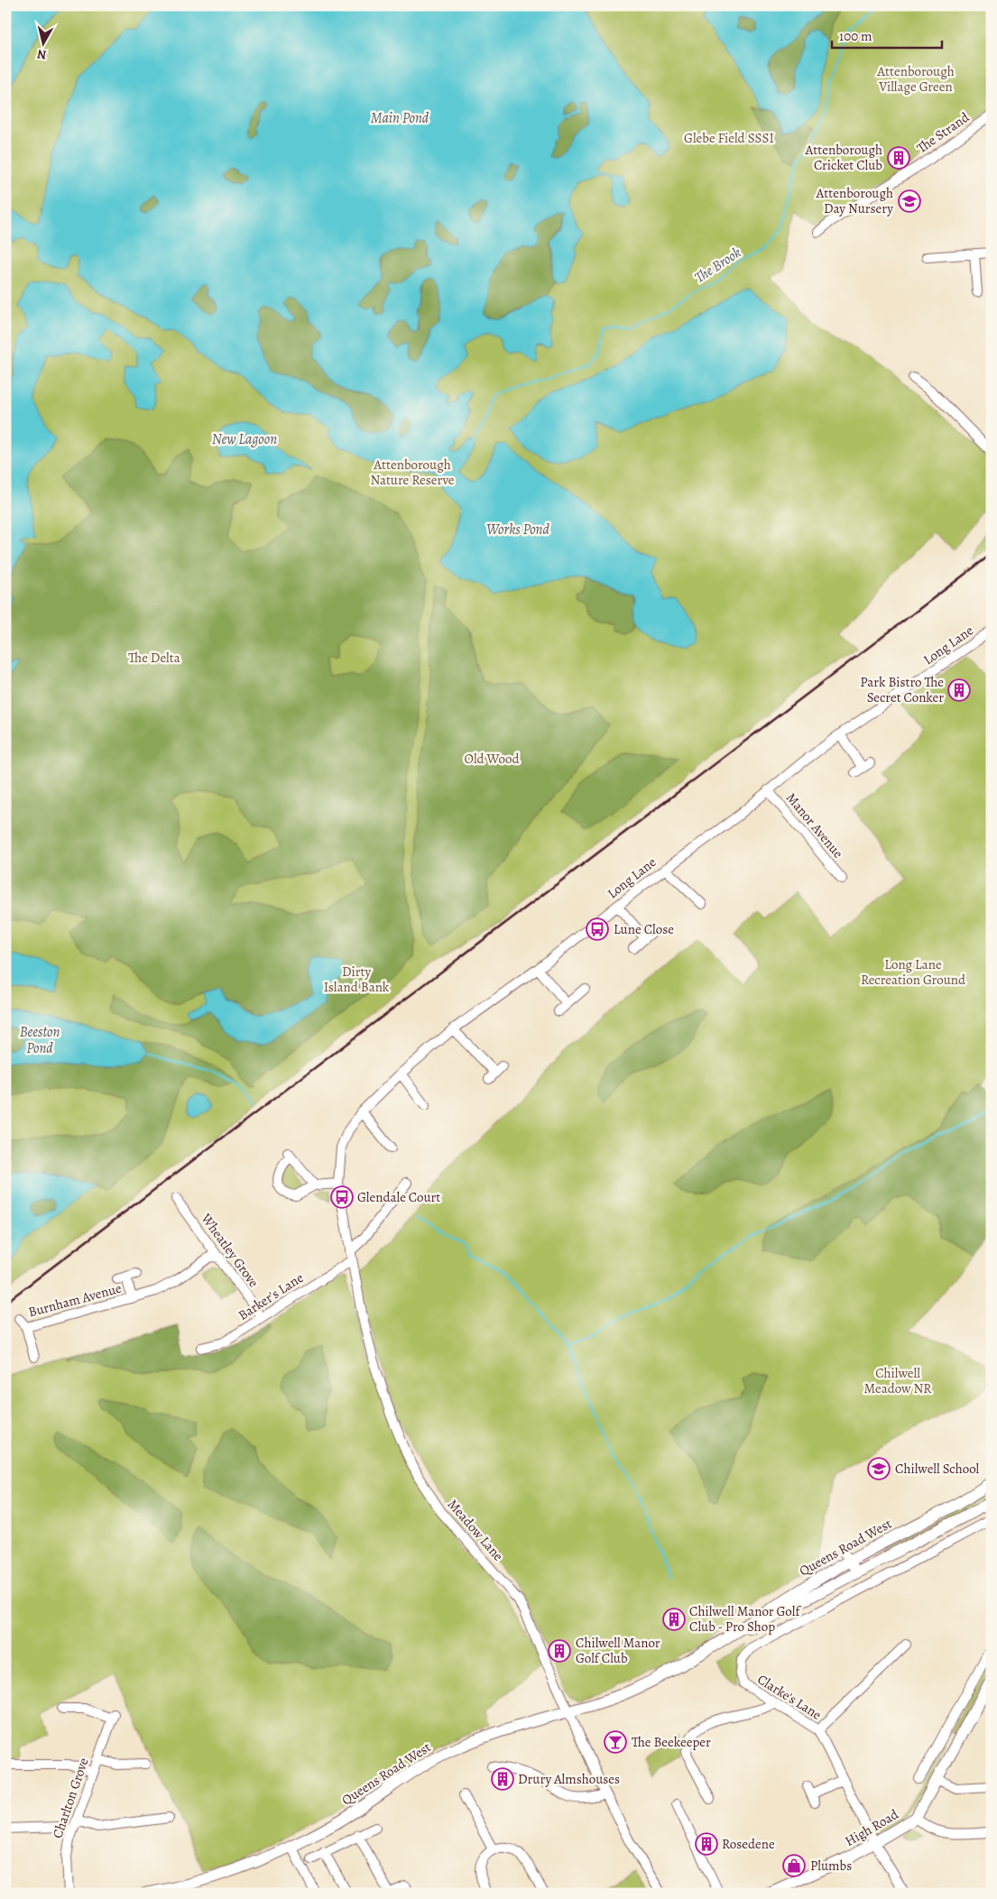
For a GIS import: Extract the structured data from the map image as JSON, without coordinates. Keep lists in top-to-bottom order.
{
  "streets": {
    "main road": ["Queens Road West", "High Road"],
    "street": [
      "The Strand",
      "Long Lane",
      "Manor Avenue",
      "Wheatley Grove",
      "Barker's Lane",
      "Burnham Avenue",
      "Meadow Lane",
      "Clarke's Lane",
      "Charlton Grove"
    ]
  },
  "crossings": [
    ["Long Lane", "Manor Avenue"],
    ["Long Lane", "Meadow Lane"],
    ["Wheatley Grove", "Barker's Lane"],
    ["Wheatley Grove", "Burnham Avenue"],
    ["Barker's Lane", "Meadow Lane"],
    ["Meadow Lane", "Queens Road West"],
    ["Clarke's Lane", "High Road"]
  ],
  "water": [
    "Main Pond",
    "The Brook",
    "New Lagoon",
    "Works Pond",
    "Beeston Pond"
  ],
  "parks": [
    "Attenborough Village Green",
    "Glebe Field SSSI",
    "Attenborough Nature Reserve",
    "The Delta",
    "Old Wood",
    "Long Lane Recreation Ground",
    "Dirty Island Bank",
    "Chilwell Meadow NR"
  ],
  "places": {
    "building": [
      "Attenborough Cricket Club",
      "Park Bistro The Secret Conker",
      "Chilwell Manor Golf Club - Pro Shop",
      "Chilwell Manor Golf Club",
      "Drury Almshouses",
      "Rosedene"
    ],
    "school or university": ["Attenborough Day Nursery", "Chilwell School"],
    "bus stop": ["Lune Close", "Glendale Court"],
    "bar": ["The Beekeeper"],
    "shop": ["Plumbs"]
  },
  "scale_bar": "100 m",
  "north": "bottom"
}
